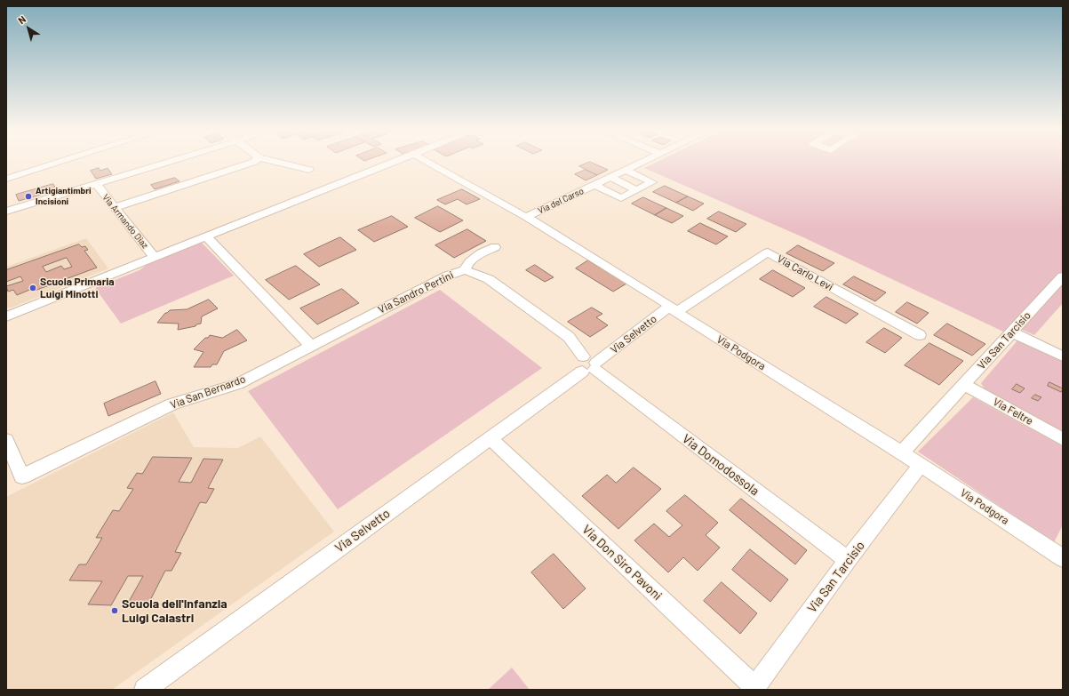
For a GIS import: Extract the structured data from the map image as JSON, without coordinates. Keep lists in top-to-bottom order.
{
  "streets": {
    "street": [
      "Via del Carso",
      "Via Armando Diaz",
      "Via Carlo Levi",
      "Via Sandro Pertini",
      "Via Selvetto",
      "Via San Tarcisio",
      "Via Podgora",
      "Via San Bernardo",
      "Via Feltre",
      "Via Domodossola",
      "Via Don Siro Pavoni"
    ]
  },
  "crossings": [
    ["Via del Carso", "Via Podgora"],
    ["Via Carlo Levi", "Via Selvetto"],
    ["Via Carlo Levi", "Via Podgora"],
    ["Via Sandro Pertini", "Via Selvetto"],
    ["Via Sandro Pertini", "Via San Bernardo"],
    ["Via Sandro Pertini", "Via Domodossola"],
    ["Via Selvetto", "Via Podgora"],
    ["Via Selvetto", "Via Domodossola"],
    ["Via Selvetto", "Via Don Siro Pavoni"],
    ["Via San Tarcisio", "Via Podgora"],
    ["Via San Tarcisio", "Via Feltre"],
    ["Via San Tarcisio", "Via Domodossola"],
    ["Via San Tarcisio", "Via Don Siro Pavoni"]
  ],
  "places": ["Artigiantimbri Incisioni", "Scuola Primaria Luigi Minotti", "Scuola dell'Infanzia Luigi Calastri"],
  "north": "top left"
}
